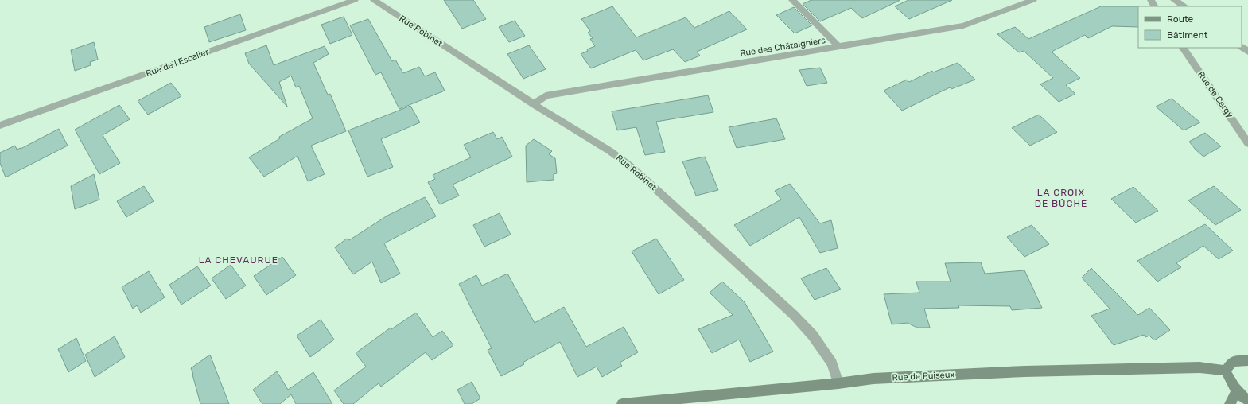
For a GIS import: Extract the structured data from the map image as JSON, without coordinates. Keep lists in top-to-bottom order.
{
  "streets": {
    "street": [
      "Rue Robinet",
      "Rue des Châtaigniers",
      "Rue de l'Escalier",
      "Rue de Cergy",
      "Rue de Puiseux"
    ]
  },
  "crossings": [
    ["Rue Robinet", "Rue des Châtaigniers"],
    ["Rue Robinet", "Rue de Puiseux"]
  ],
  "districts": ["LA CROIX DE BÛCHE", "LA CHEVAURUE"],
  "legend": ["Route", "Bâtiment"]
}
